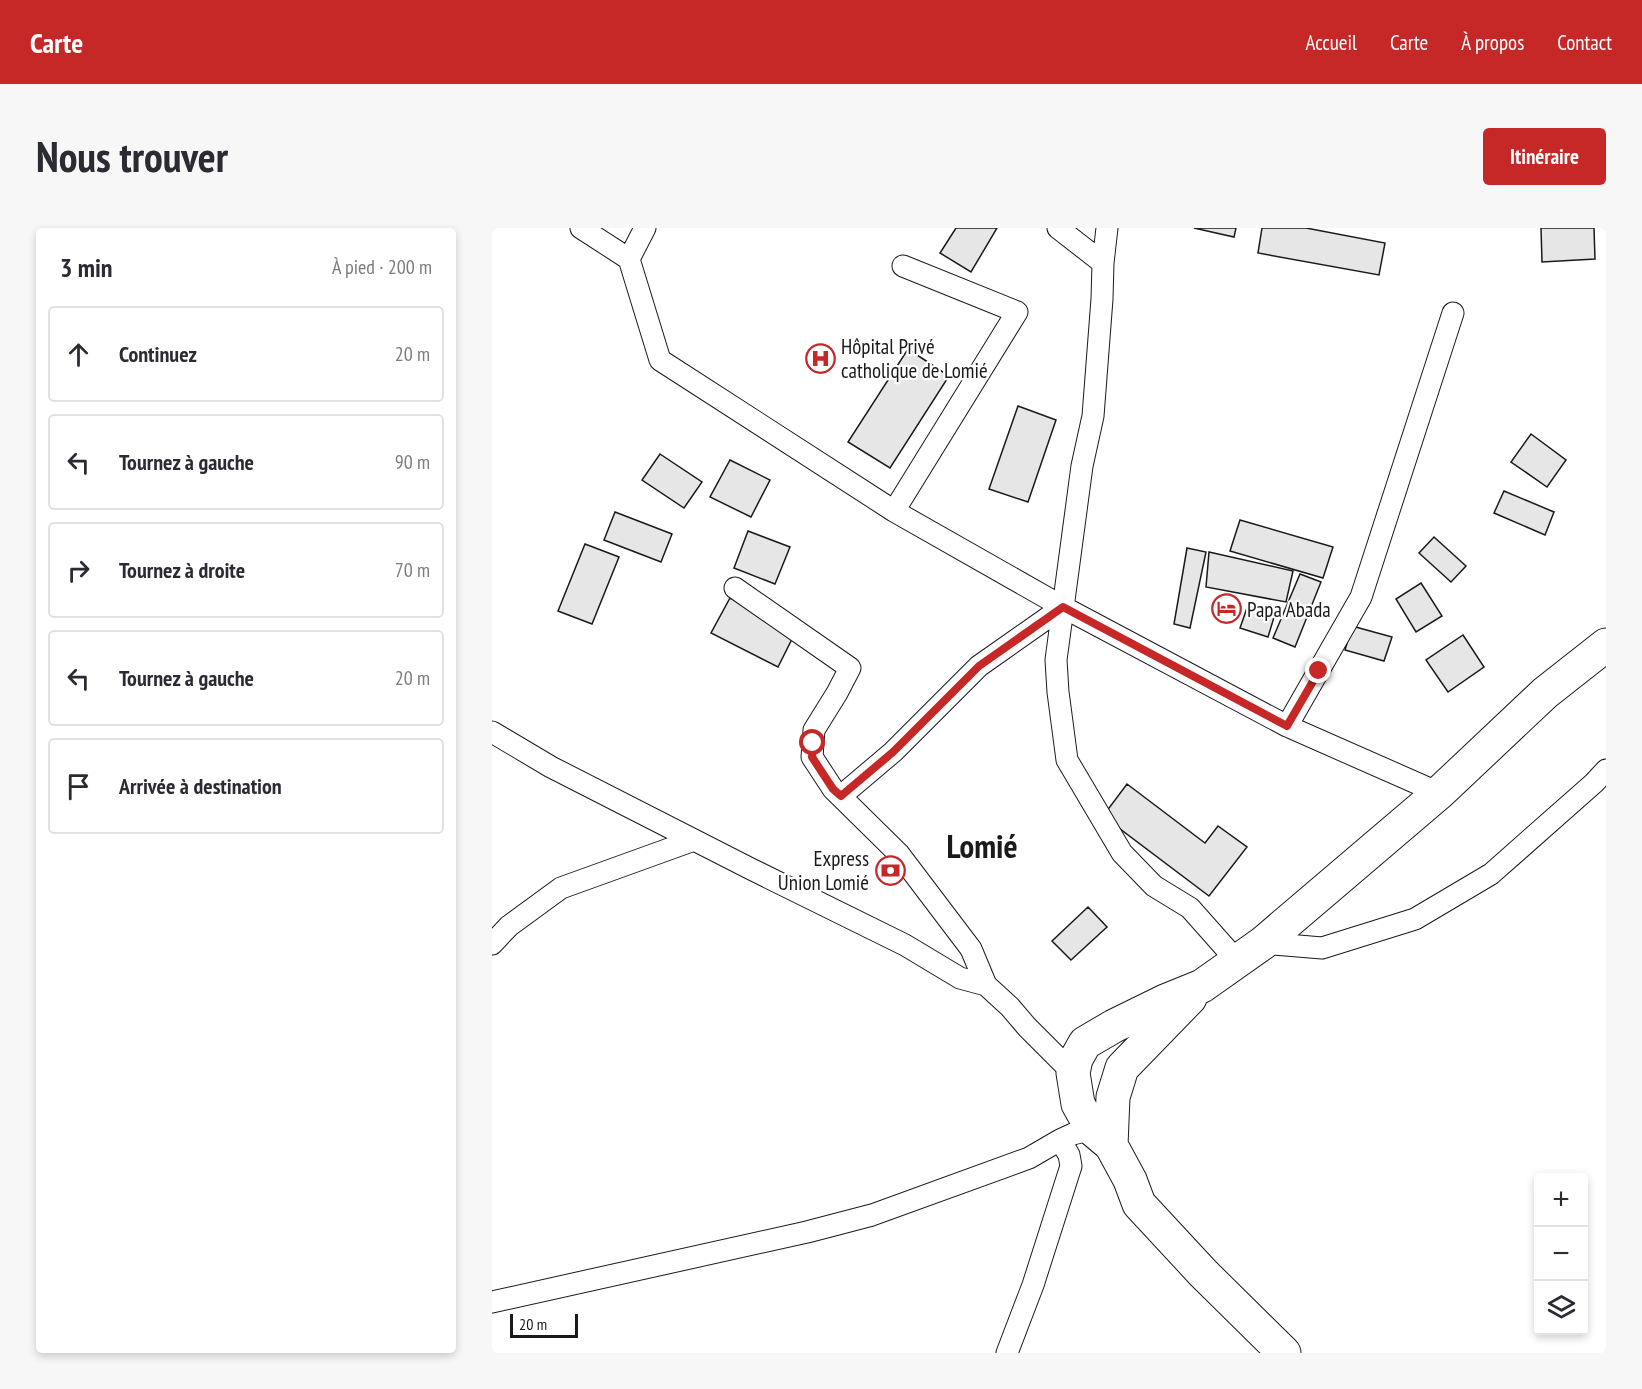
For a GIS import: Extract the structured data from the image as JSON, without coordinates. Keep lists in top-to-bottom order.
{
  "districts": ["Lomié"],
  "places": {
    "hospital": ["Hôpital Privé catholique de Lomié"],
    "hotel": ["Papa Abada"],
    "bank": ["Express Union Lomié"]
  },
  "scale_bar": "20 m",
  "page": {
    "header": "Carte",
    "nav": [
      "Accueil",
      "Carte",
      "À propos",
      "Contact"
    ],
    "buttons": "Itinéraire",
    "title": "Nous trouver",
    "heading": ["3 min", "À pied · 200 m"],
    "list": [
      ["Continuez", "20 m"],
      ["Tournez à gauche", "90 m"],
      ["Tournez à droite", "70 m"],
      ["Tournez à gauche", "20 m"],
      "Arrivée à destination"
    ],
    "map_buttons": ["+", "−"],
    "scale": "20 m"
  }
}
